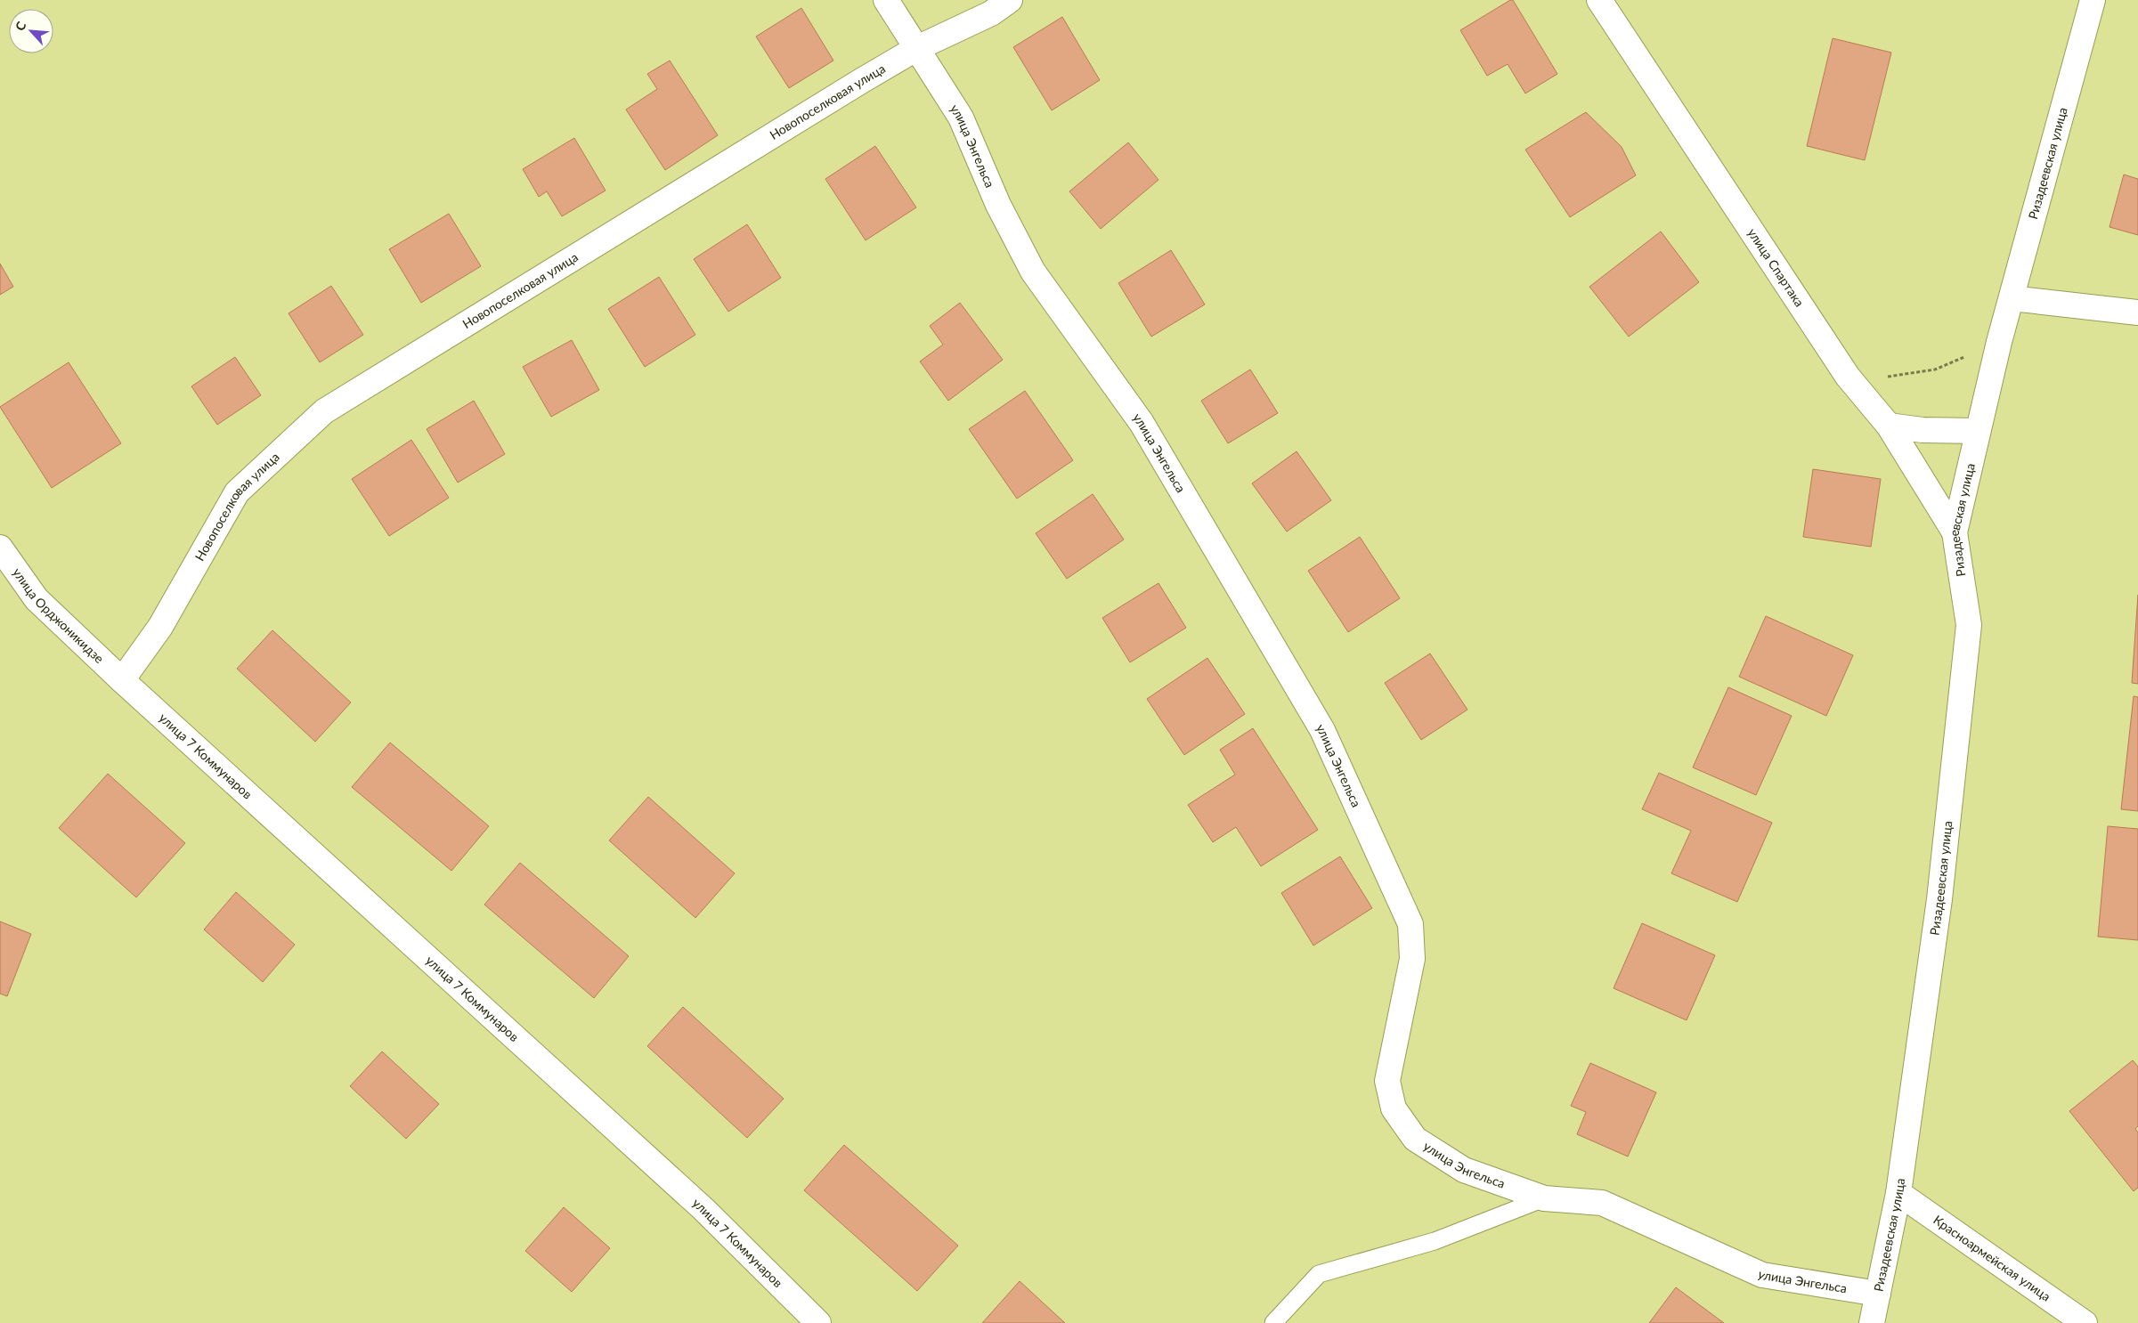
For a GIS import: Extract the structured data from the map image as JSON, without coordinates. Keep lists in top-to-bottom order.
{
  "streets": {
    "street": [
      "Новопоселковая улица",
      "улица Энгельса",
      "Ризадеевская улица",
      "улица Спартака",
      "улица Орджоникидзе",
      "улица 7 Коммунаров",
      "Красноармейская улица"
    ]
  },
  "crossings": [
    ["Новопоселковая улица", "улица Энгельса"],
    ["Новопоселковая улица", "улица Орджоникидзе"],
    ["Новопоселковая улица", "улица 7 Коммунаров"],
    ["улица Энгельса", "Ризадеевская улица"],
    ["Ризадеевская улица", "улица Спартака"],
    ["Ризадеевская улица", "Красноармейская улица"],
    ["улица Орджоникидзе", "улица 7 Коммунаров"]
  ],
  "north": "top left"
}
